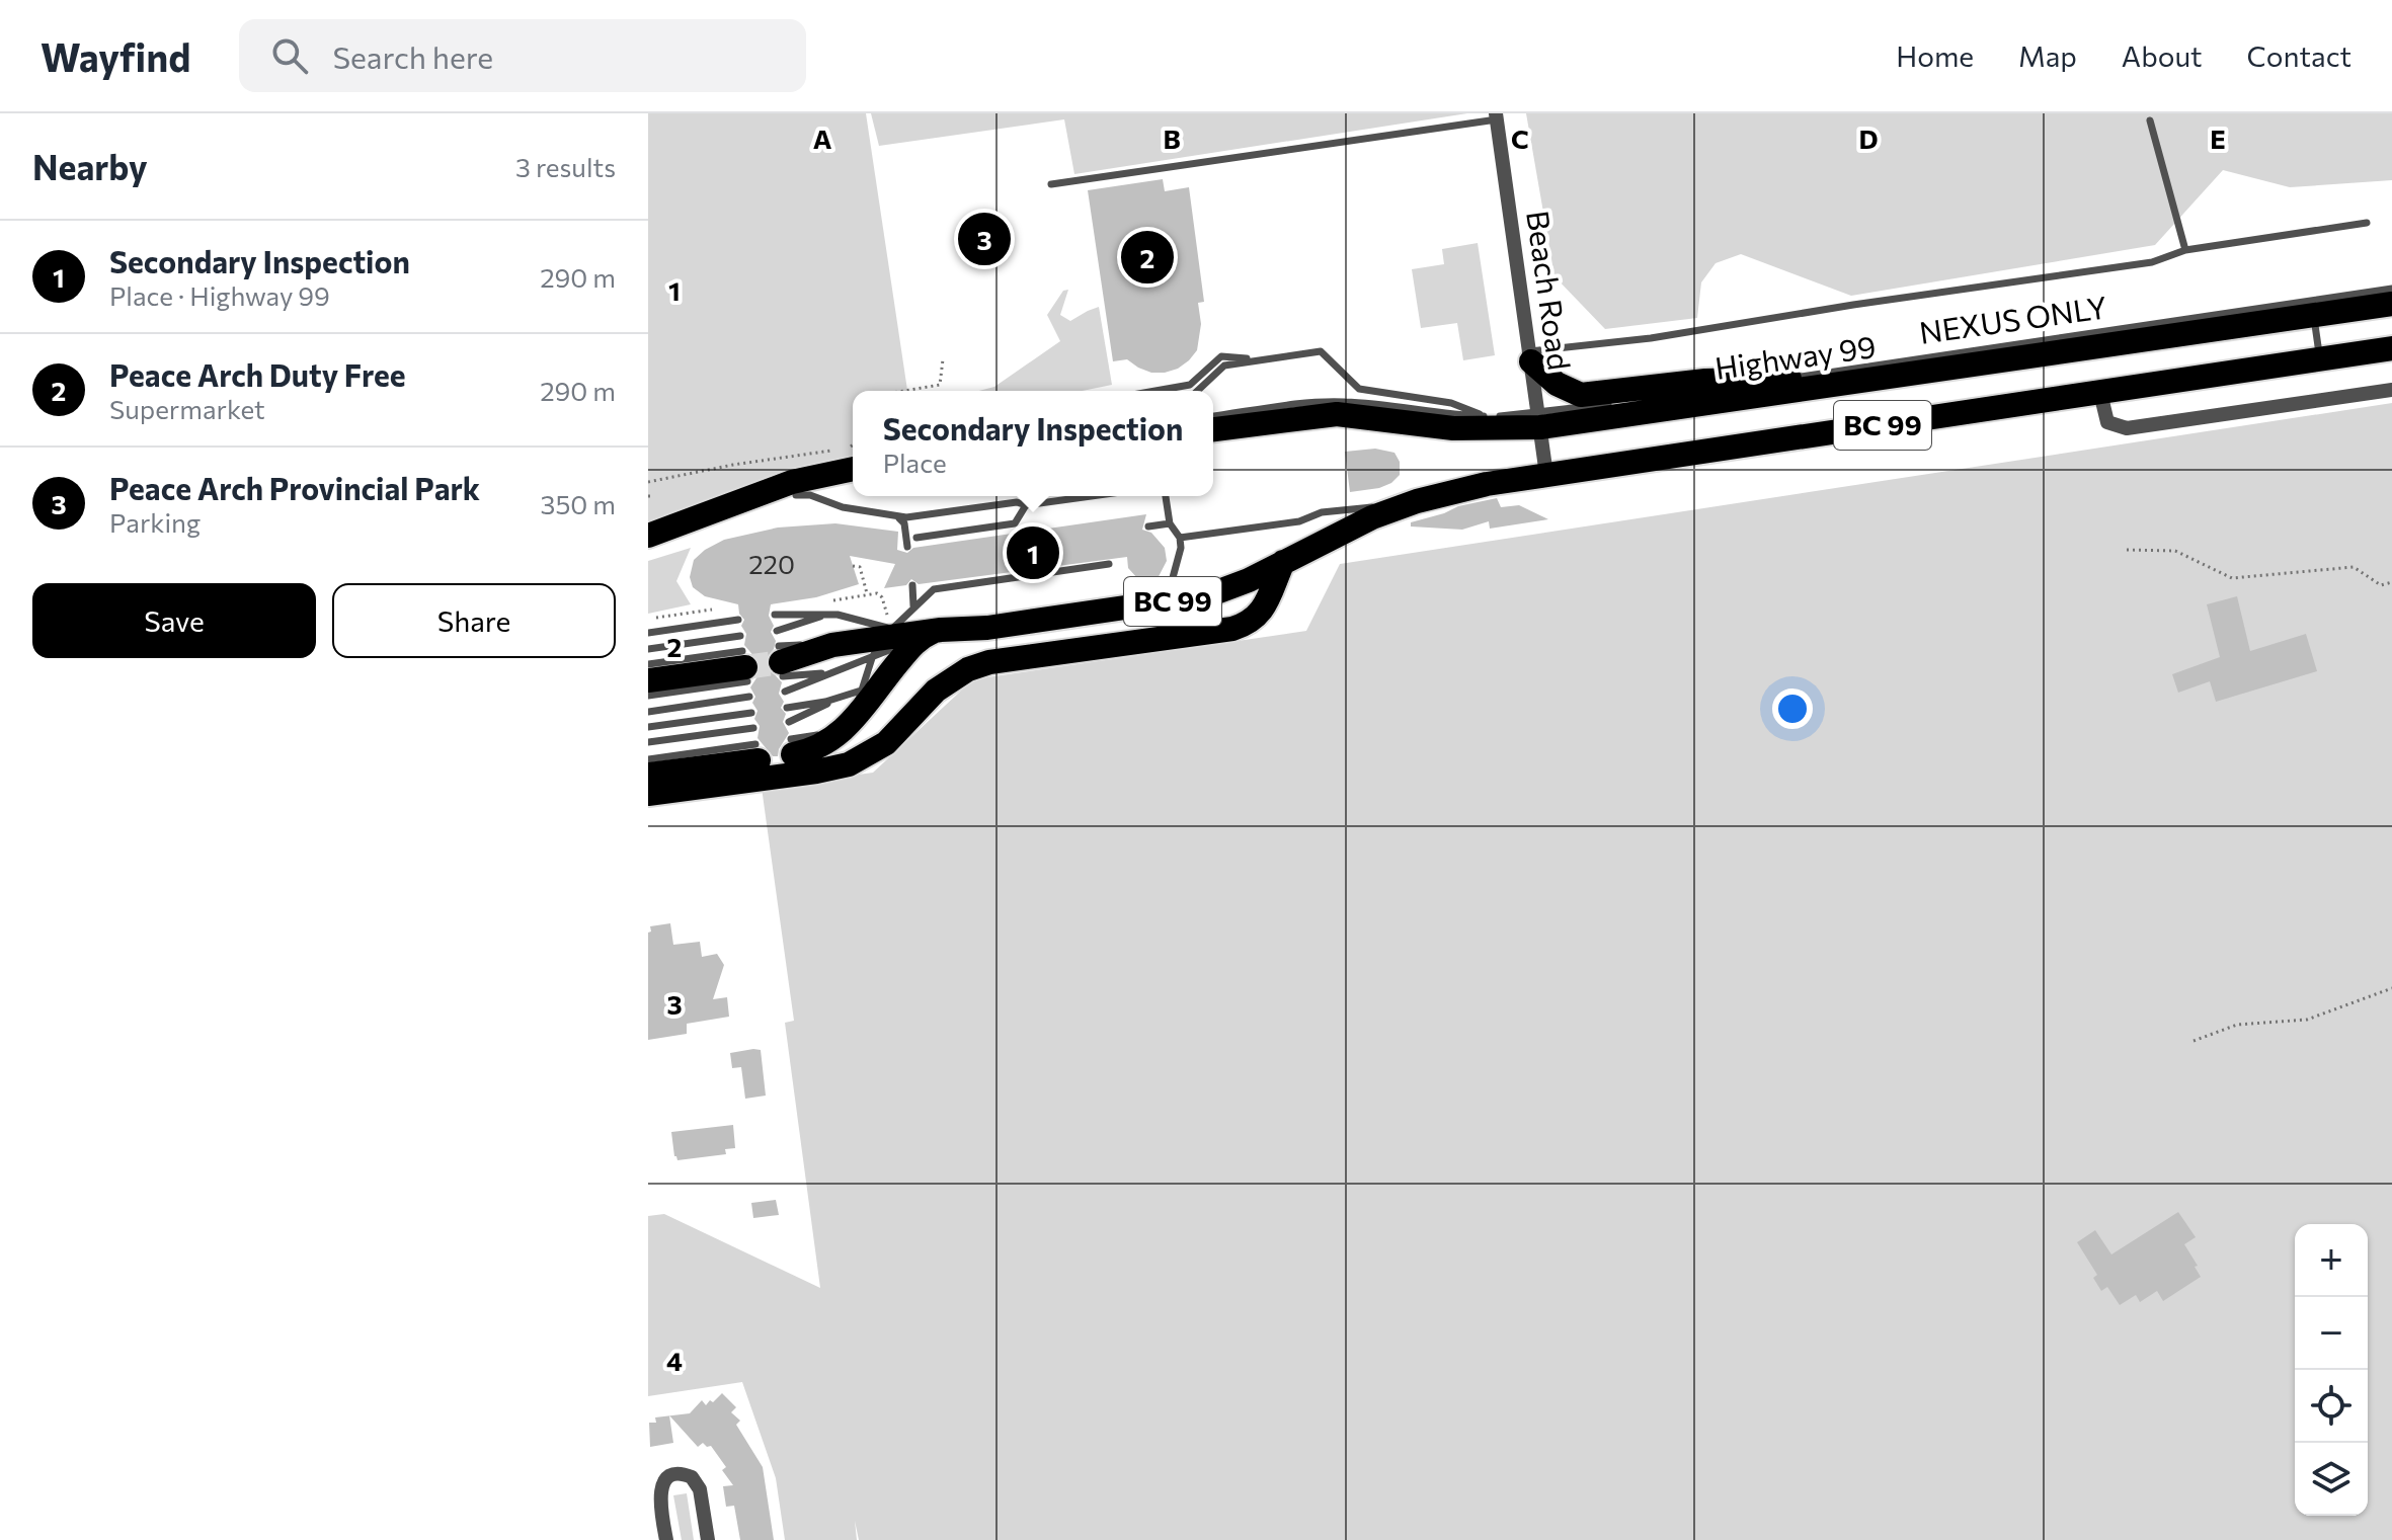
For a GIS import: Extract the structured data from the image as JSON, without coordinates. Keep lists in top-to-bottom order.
{
  "streets": {
    "highway": ["Highway 99", "BC 99"],
    "street": ["Beach Road"],
    "lane": ["NEXUS ONLY"]
  },
  "crossings": [
    ["Beach Road", "Highway 99"],
    ["Beach Road", "BC 99"]
  ],
  "house_numbers": ["220"],
  "page": {
    "header": "Wayfind",
    "search": "Search here",
    "nav": [
      "Home",
      "Map",
      "About",
      "Contact"
    ],
    "heading": ["Nearby", "3 results"],
    "pins": ["3", "2", "1"],
    "list": [
      {
        "mark": "1",
        "name": "Secondary Inspection",
        "note": "Place · Highway 99",
        "value": "290 m"
      },
      {
        "mark": "2",
        "name": "Peace Arch Duty Free",
        "note": "Supermarket",
        "value": "290 m"
      },
      {
        "mark": "3",
        "name": "Peace Arch Provincial Park",
        "note": "Parking",
        "value": "350 m"
      }
    ],
    "popup": ["Secondary Inspection", "Place"],
    "buttons": ["Save", "Share"],
    "map_buttons": ["+", "−"]
  },
  "grid": {
    "columns": [
      "A",
      "B",
      "C",
      "D",
      "E"
    ],
    "rows": [
      "1",
      "2",
      "3",
      "4"
    ]
  }
}
